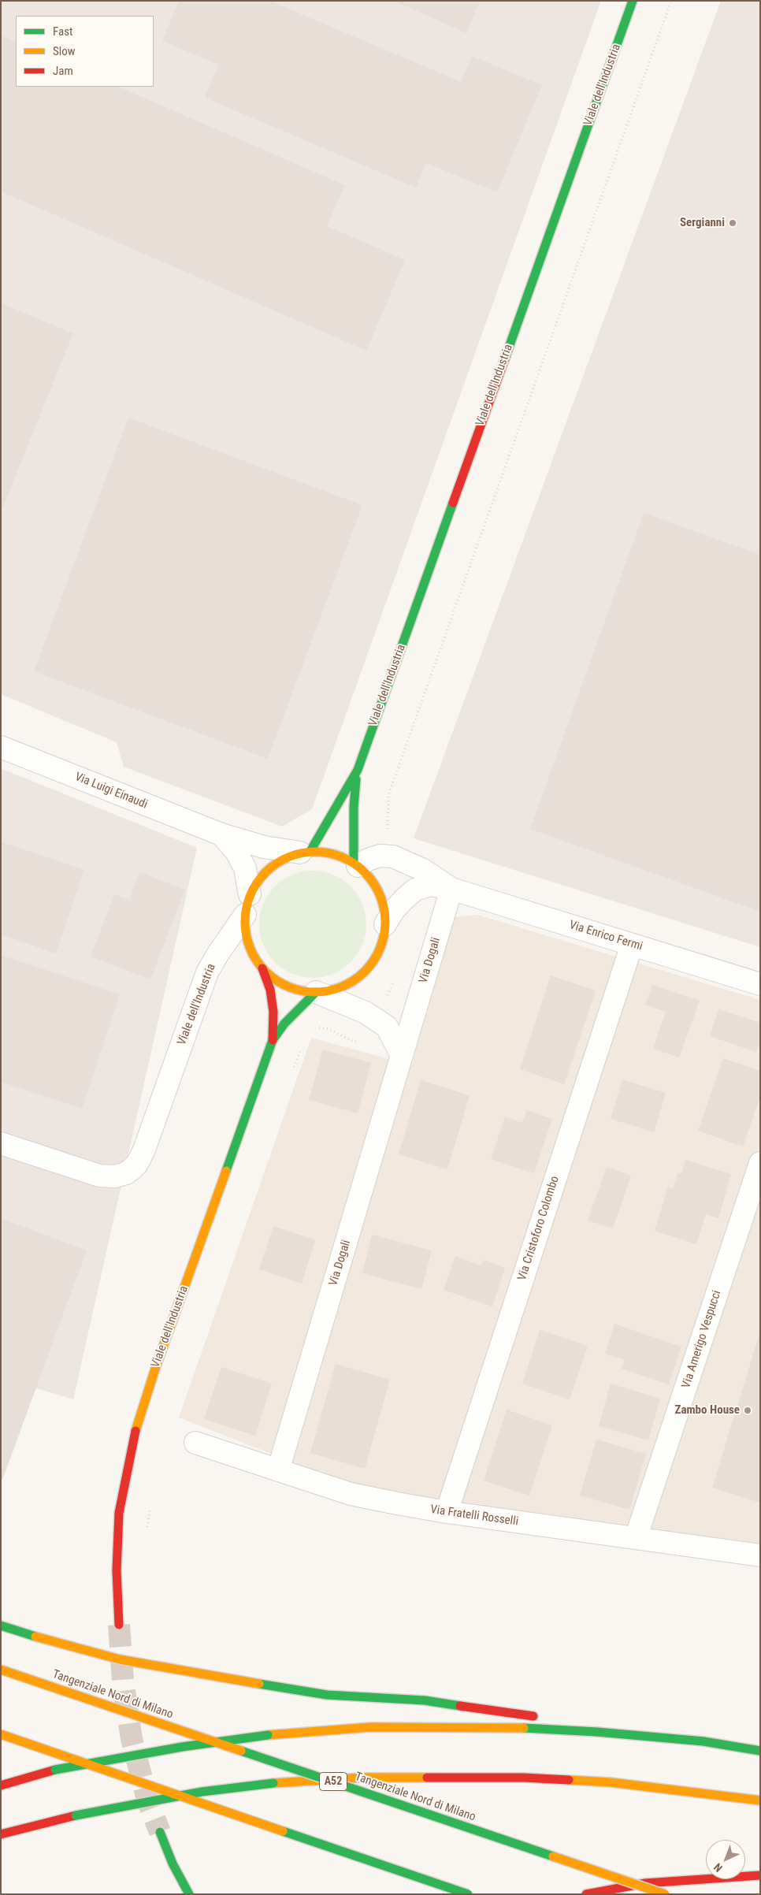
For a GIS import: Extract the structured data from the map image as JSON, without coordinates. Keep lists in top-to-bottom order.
{
  "streets": {
    "main road": ["Viale dell'Industria", "Tangenziale Nord di Milano", "A52"],
    "street": [
      "Via Luigi Einaudi",
      "Via Enrico Fermi",
      "Via Dogali",
      "Via Cristoforo Colombo",
      "Via Amerigo Vespucci",
      "Via Fratelli Rosselli"
    ]
  },
  "crossings": [
    ["Viale dell'Industria", "Via Luigi Einaudi"],
    ["Viale dell'Industria", "Via Enrico Fermi"],
    ["Via Luigi Einaudi", "Via Enrico Fermi"],
    ["Via Enrico Fermi", "Via Dogali"],
    ["Via Enrico Fermi", "Via Cristoforo Colombo"],
    ["Via Dogali", "Via Fratelli Rosselli"],
    ["Via Cristoforo Colombo", "Via Fratelli Rosselli"],
    ["Via Amerigo Vespucci", "Via Fratelli Rosselli"]
  ],
  "places": ["Sergianni", "Zambo House"],
  "legend": ["Fast", "Slow", "Jam"],
  "north": "bottom left"
}
